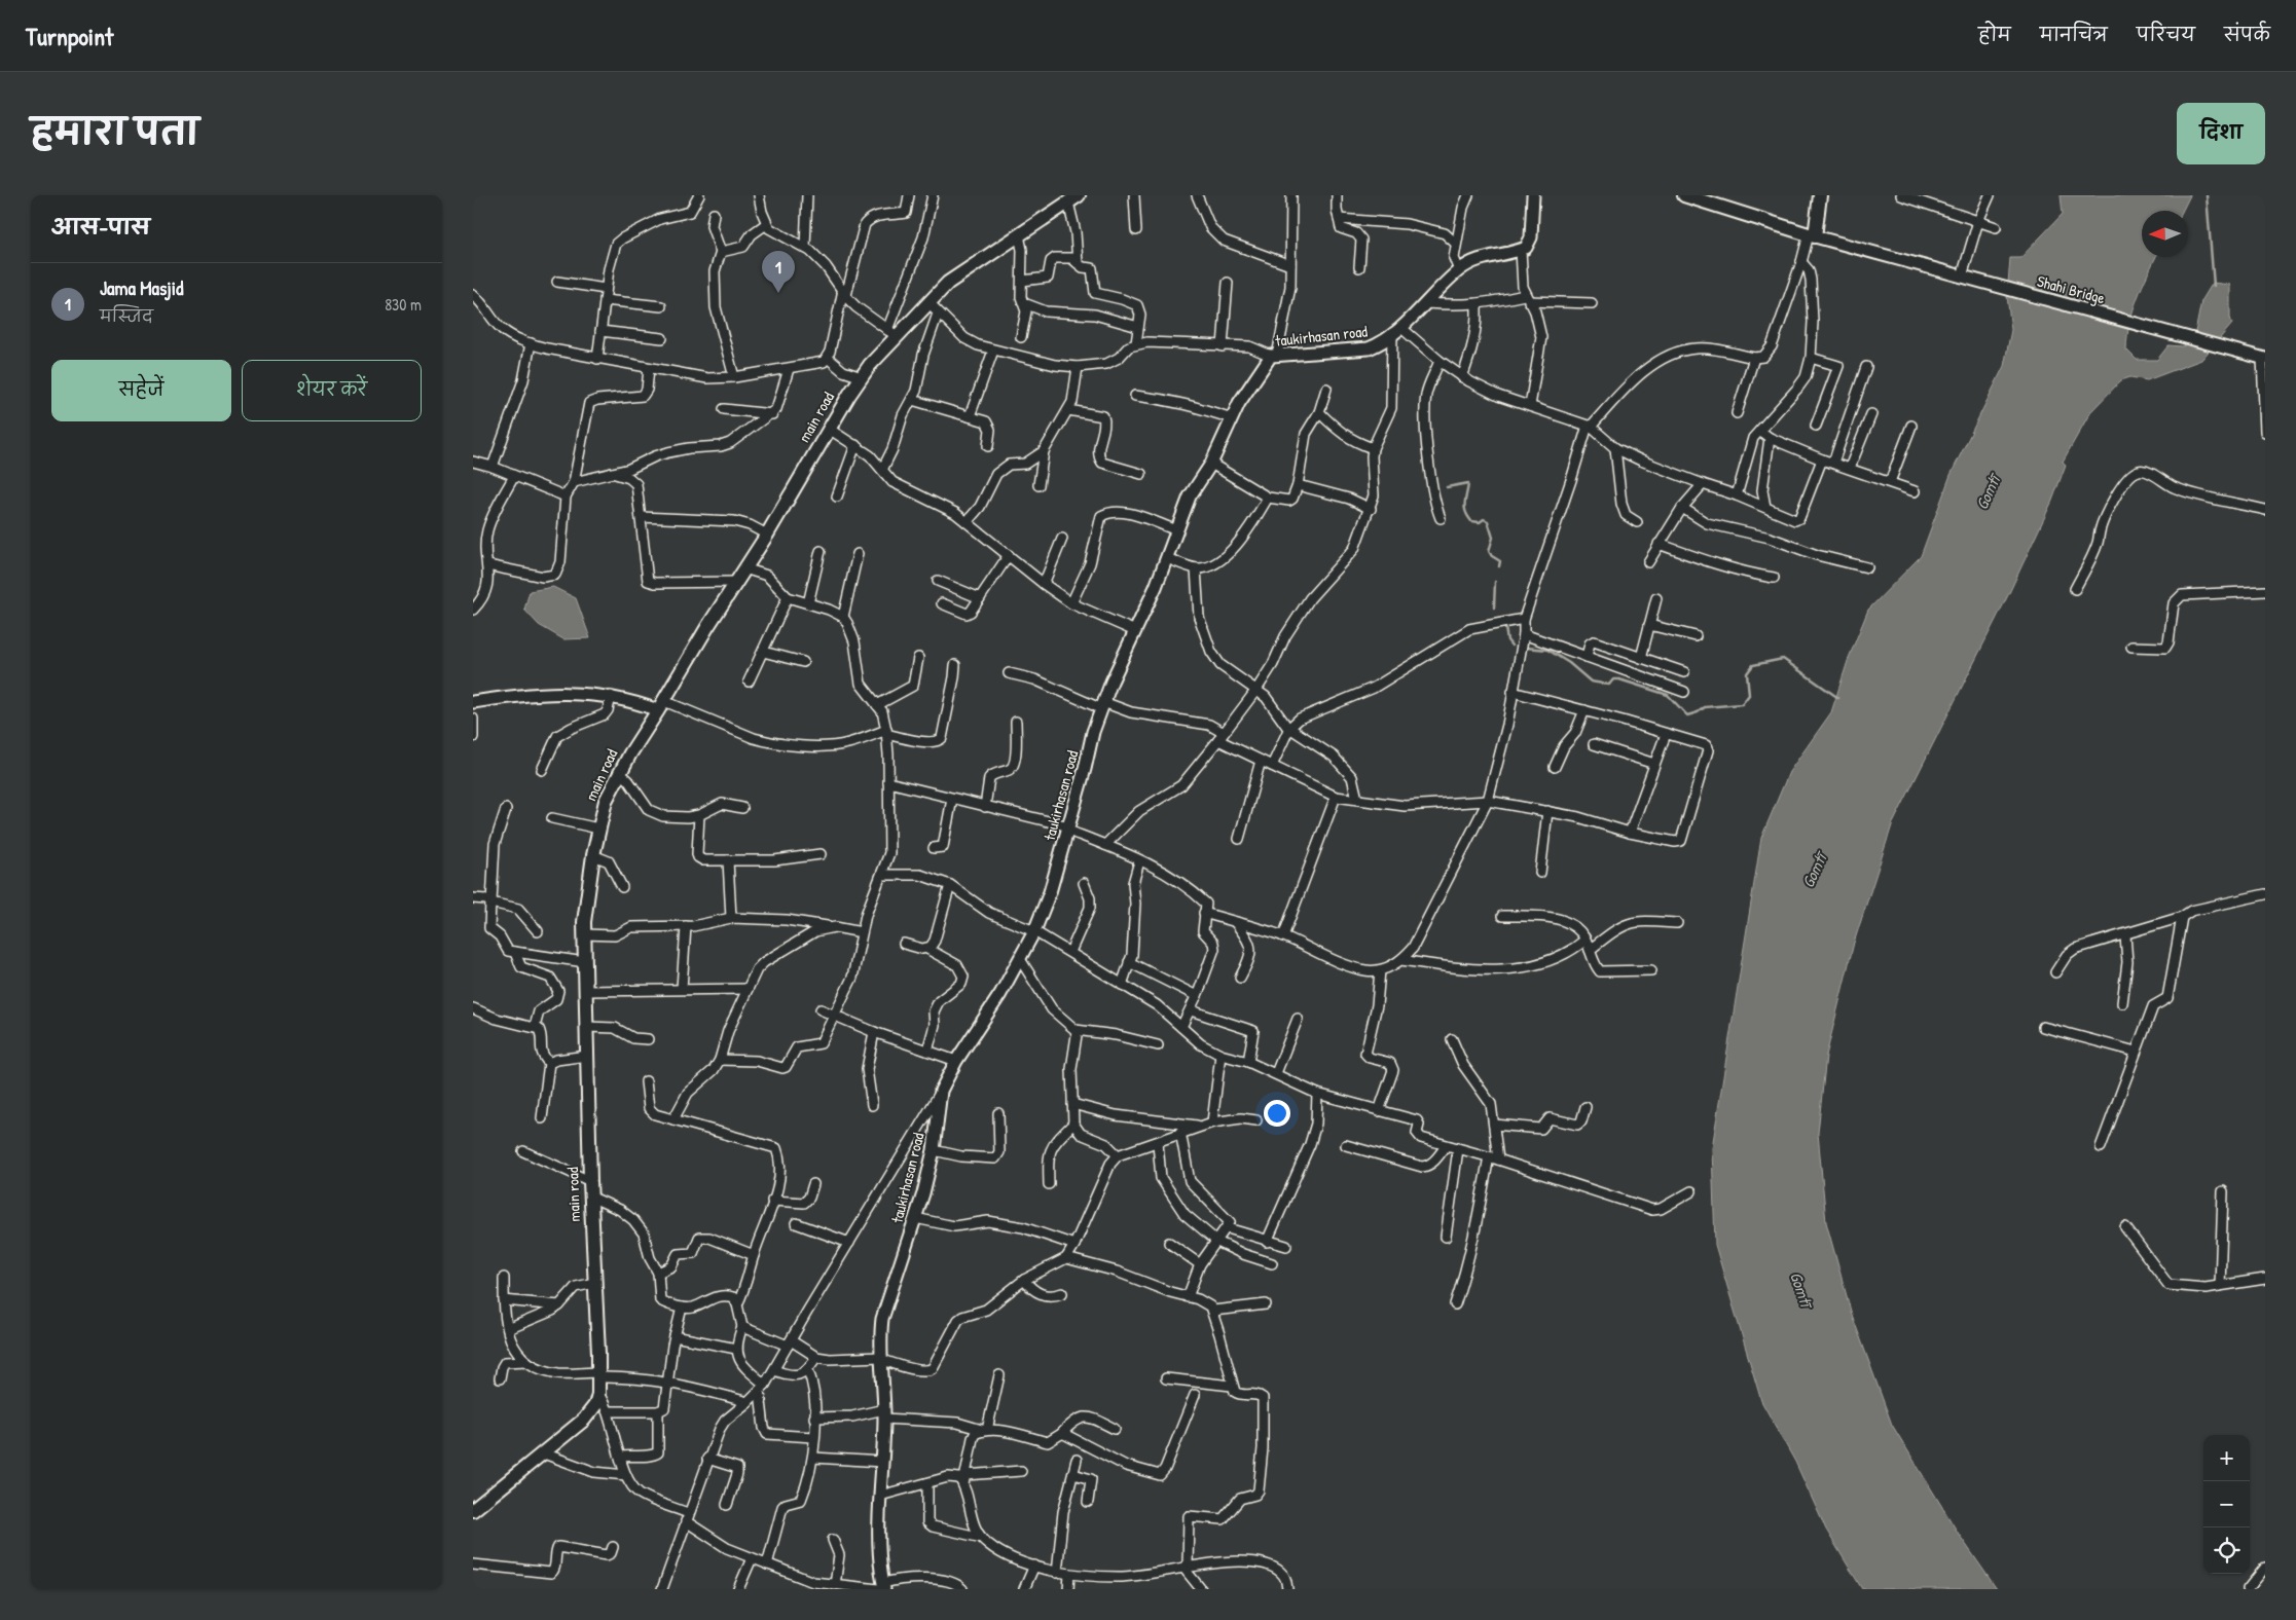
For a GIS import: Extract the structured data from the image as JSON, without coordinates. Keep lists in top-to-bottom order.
{
  "streets": {
    "main road": ["main road"],
    "street": ["Shahi Bridge", "taukirhasan road"]
  },
  "water": ["Gomtī"],
  "north": "left",
  "page": {
    "header": "Turnpoint",
    "nav": [
      "होम",
      "मानचित्र",
      "परिचय",
      "संपर्क"
    ],
    "title": "हमारा पता",
    "buttons": [
      "दिशा",
      ["सहेजें", "शेयर करें"]
    ],
    "heading": "आस-पास",
    "pins": "1",
    "list": [
      {
        "mark": "1",
        "name": "Jama Masjid",
        "note": "मस्जिद",
        "value": "830 m"
      }
    ],
    "map_buttons": ["+", "−"]
  }
}
